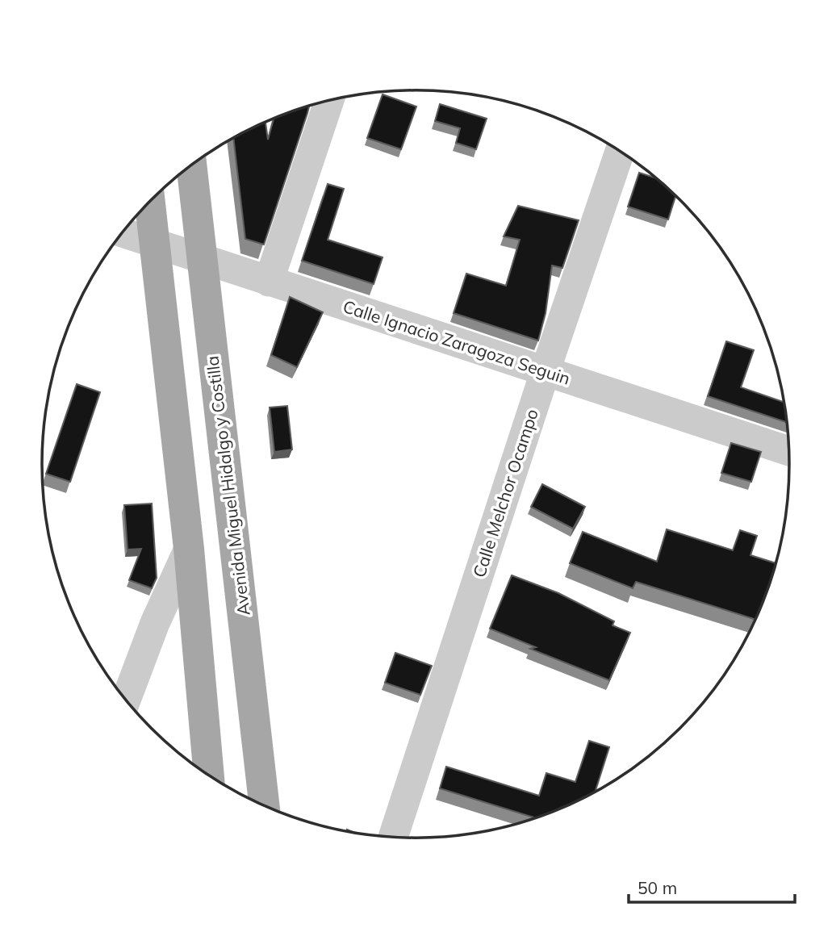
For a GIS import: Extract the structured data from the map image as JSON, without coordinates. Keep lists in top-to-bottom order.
{
  "streets": {
    "main road": ["Avenida Miguel Hidalgo y Costilla"],
    "street": ["Calle Ignacio Zaragoza Seguin", "Calle Melchor Ocampo"]
  },
  "crossings": [
    ["Calle Ignacio Zaragoza Seguin", "Avenida Miguel Hidalgo y Costilla"],
    ["Calle Ignacio Zaragoza Seguin", "Calle Melchor Ocampo"]
  ],
  "scale_bar": "50 m"
}
